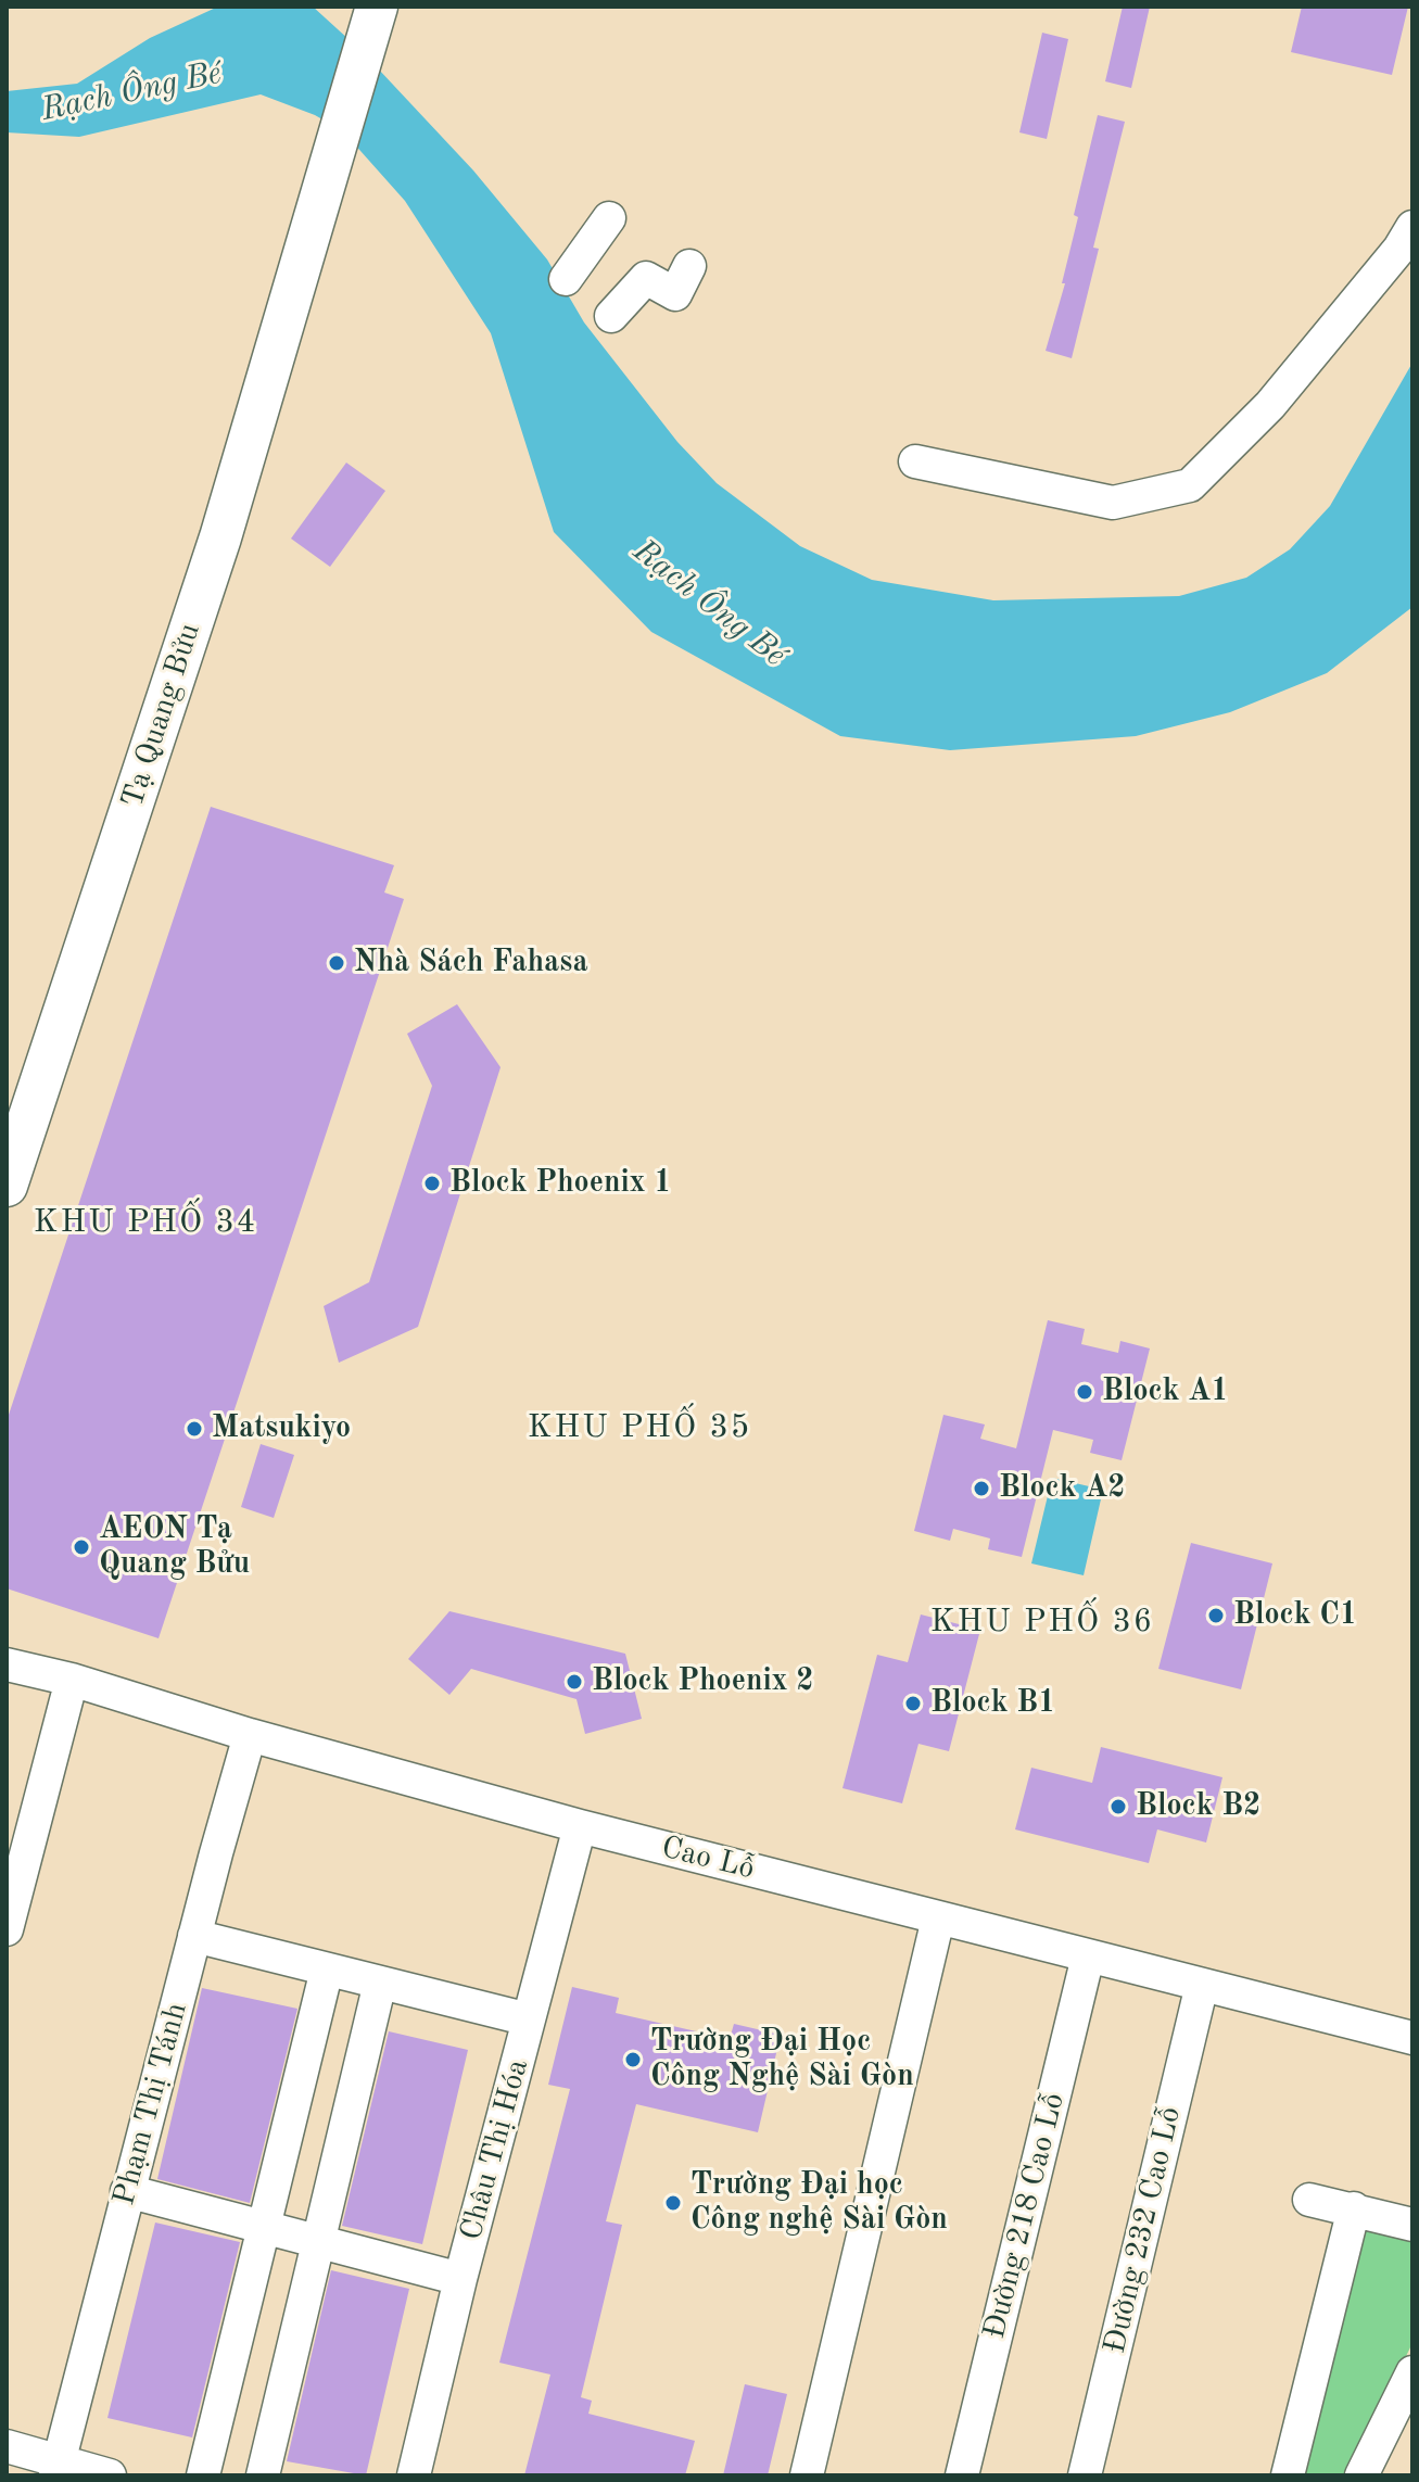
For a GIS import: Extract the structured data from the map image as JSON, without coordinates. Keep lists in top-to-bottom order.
{
  "streets": {
    "main road": ["Tạ Quang Bửu"],
    "street": [
      "Cao Lỗ",
      "Phạm Thị Tánh",
      "Châu Thị Hóa",
      "Đường 218 Cao Lỗ",
      "Đường 232 Cao Lỗ"
    ]
  },
  "crossings": [
    ["Cao Lỗ", "Phạm Thị Tánh"],
    ["Cao Lỗ", "Châu Thị Hóa"],
    ["Cao Lỗ", "Đường 218 Cao Lỗ"],
    ["Cao Lỗ", "Đường 232 Cao Lỗ"]
  ],
  "districts": ["KHU PHỐ 34", "KHU PHỐ 35", "KHU PHỐ 36"],
  "water": ["Rạch Ông Bé"],
  "places": [
    "Nhà Sách Fahasa",
    "Block Phoenix 1",
    "Block A1",
    "Matsukiyo",
    "Block A2",
    "AEON Tạ Quang Bửu",
    "Block C1",
    "Block Phoenix 2",
    "Block B1",
    "Block B2",
    "Trường Đại Học Công Nghệ Sài Gòn",
    "Trường Đại học Công nghệ Sài Gòn"
  ]
}
